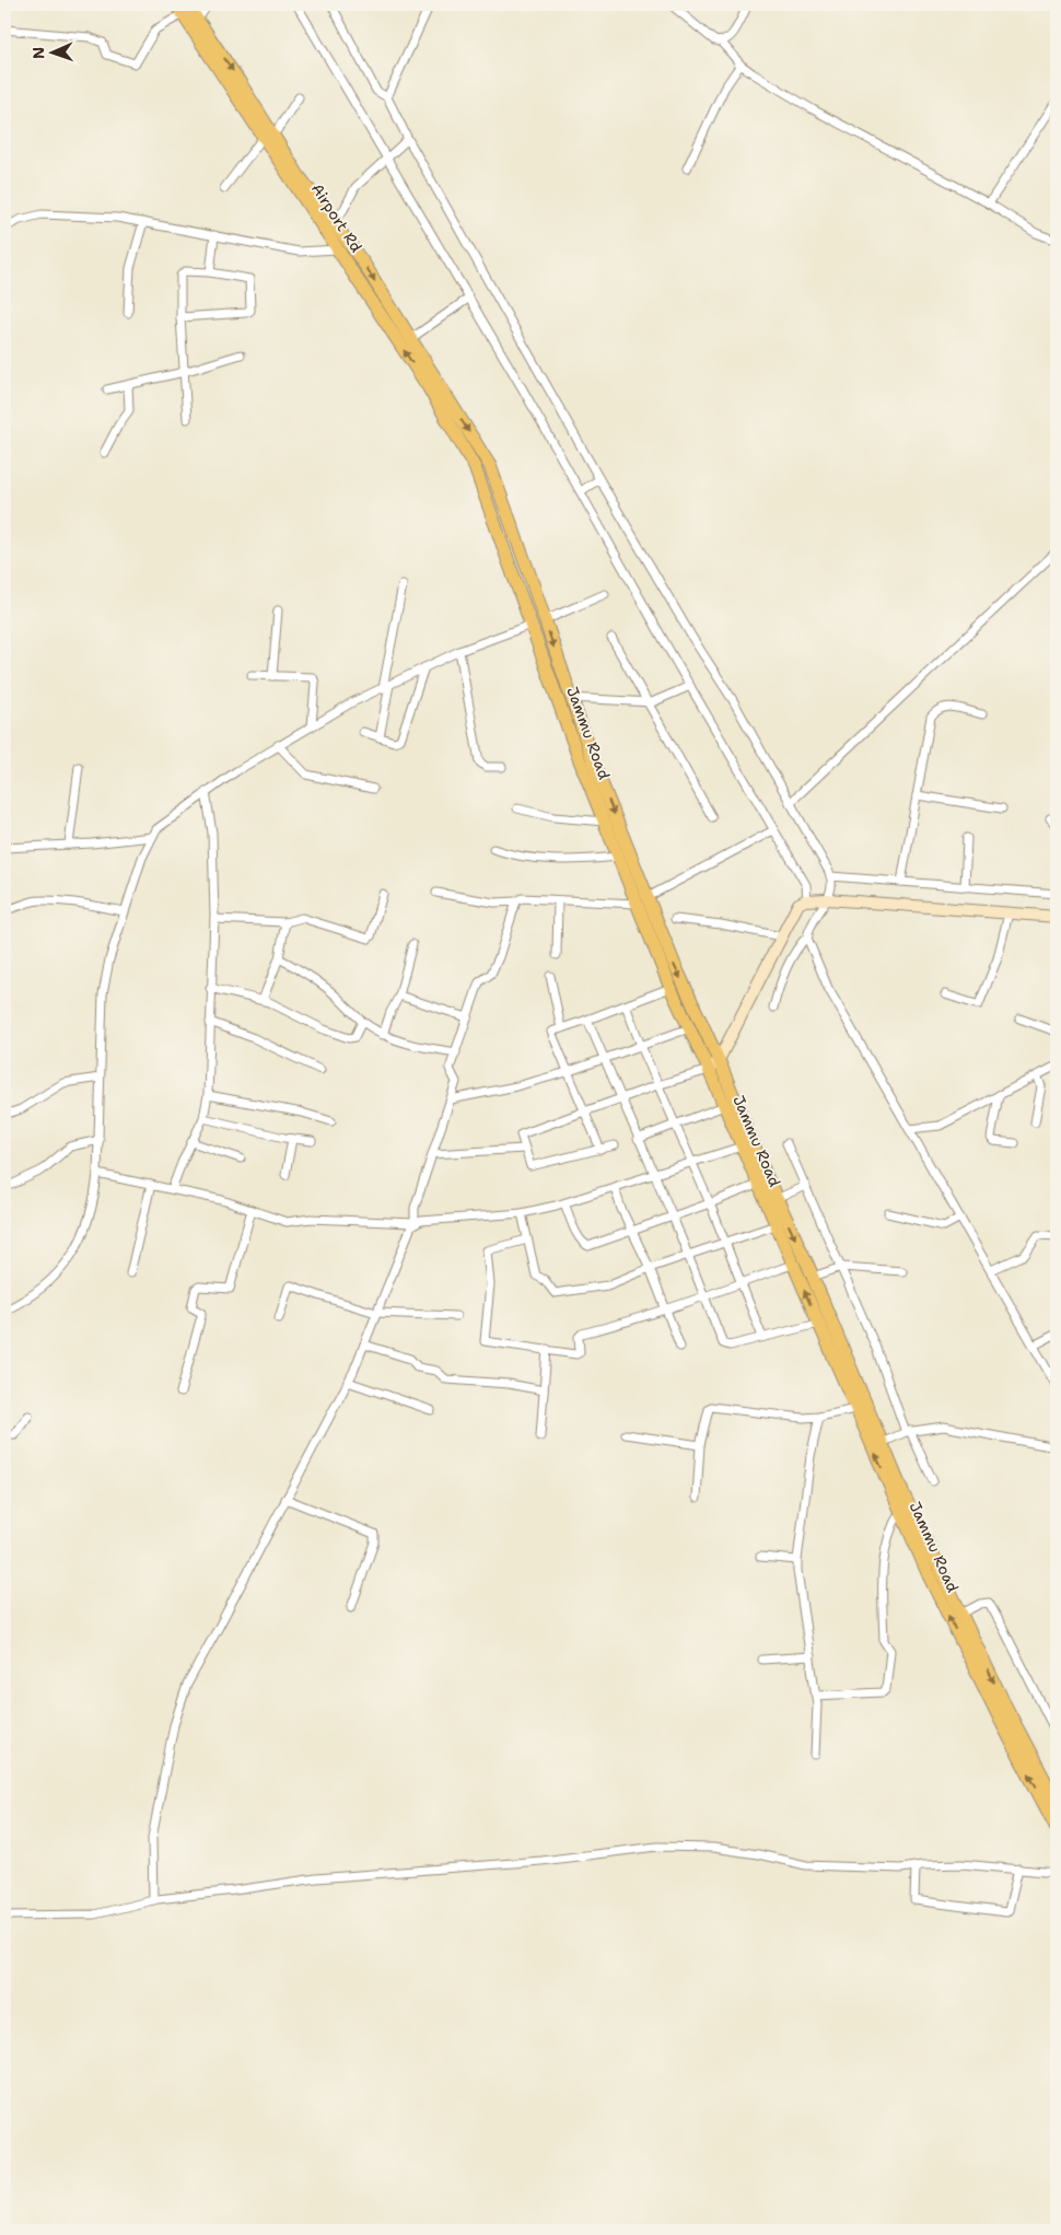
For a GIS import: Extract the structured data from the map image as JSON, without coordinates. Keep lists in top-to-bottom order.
{
  "streets": {
    "main road": ["Airport Rd", "Jammu Road"]
  },
  "crossings": [
    ["Airport Rd", "Jammu Road"]
  ],
  "north": "left"
}
